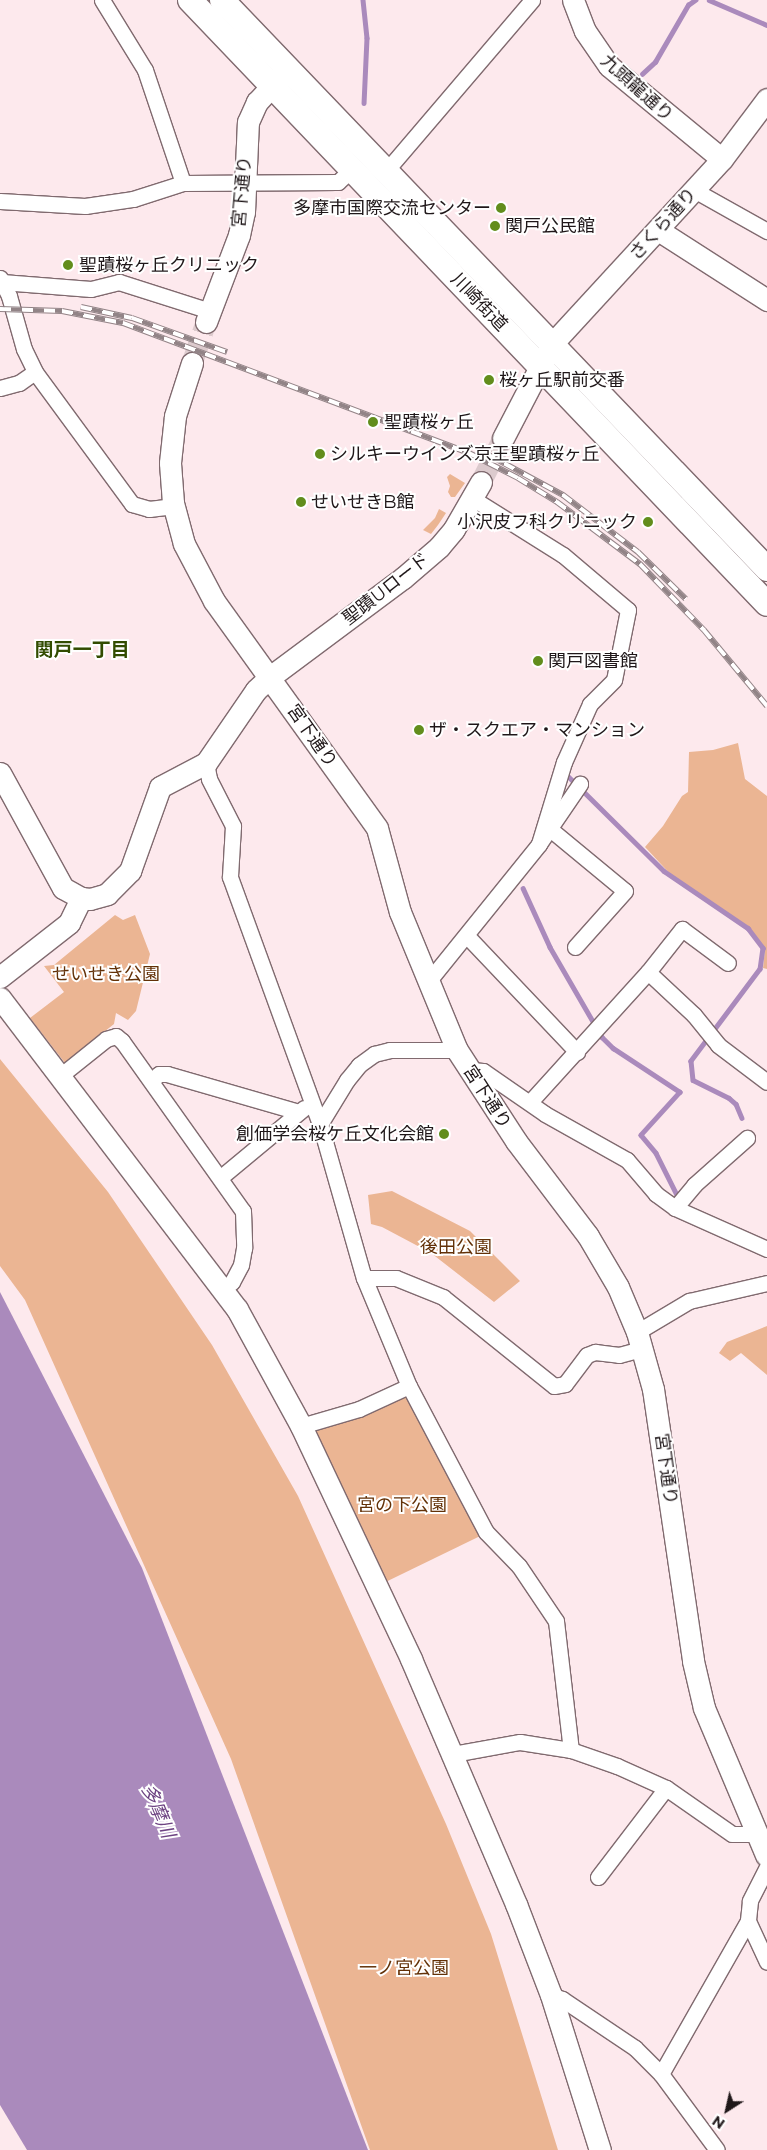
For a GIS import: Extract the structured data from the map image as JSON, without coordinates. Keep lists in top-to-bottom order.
{
  "streets": {
    "main road": ["川崎街道"],
    "street": [
      "九頭龍通り",
      "宮下通り",
      "さくら通り",
      "聖蹟Uロード"
    ]
  },
  "crossings": [
    ["九頭龍通り", "さくら通り"],
    ["宮下通り", "川崎街道"],
    ["宮下通り", "聖蹟Uロード"],
    ["さくら通り", "川崎街道"]
  ],
  "districts": ["関戸一丁目"],
  "water": ["多摩川"],
  "parks": [
    "せいせき公園",
    "後田公園",
    "宮の下公園",
    "一ノ宮公園"
  ],
  "places": [
    "多摩市国際交流センター",
    "関戸公民館",
    "聖蹟桜ヶ丘クリニック",
    "桜ヶ丘駅前交番",
    "聖蹟桜ヶ丘",
    "シルキーウインズ京王聖蹟桜ヶ丘",
    "せいせきB館",
    "小沢皮フ科クリニック",
    "関戸図書館",
    "ザ・スクエア・マンション",
    "創価学会桜ケ丘文化会館"
  ],
  "north": "bottom left"
}
